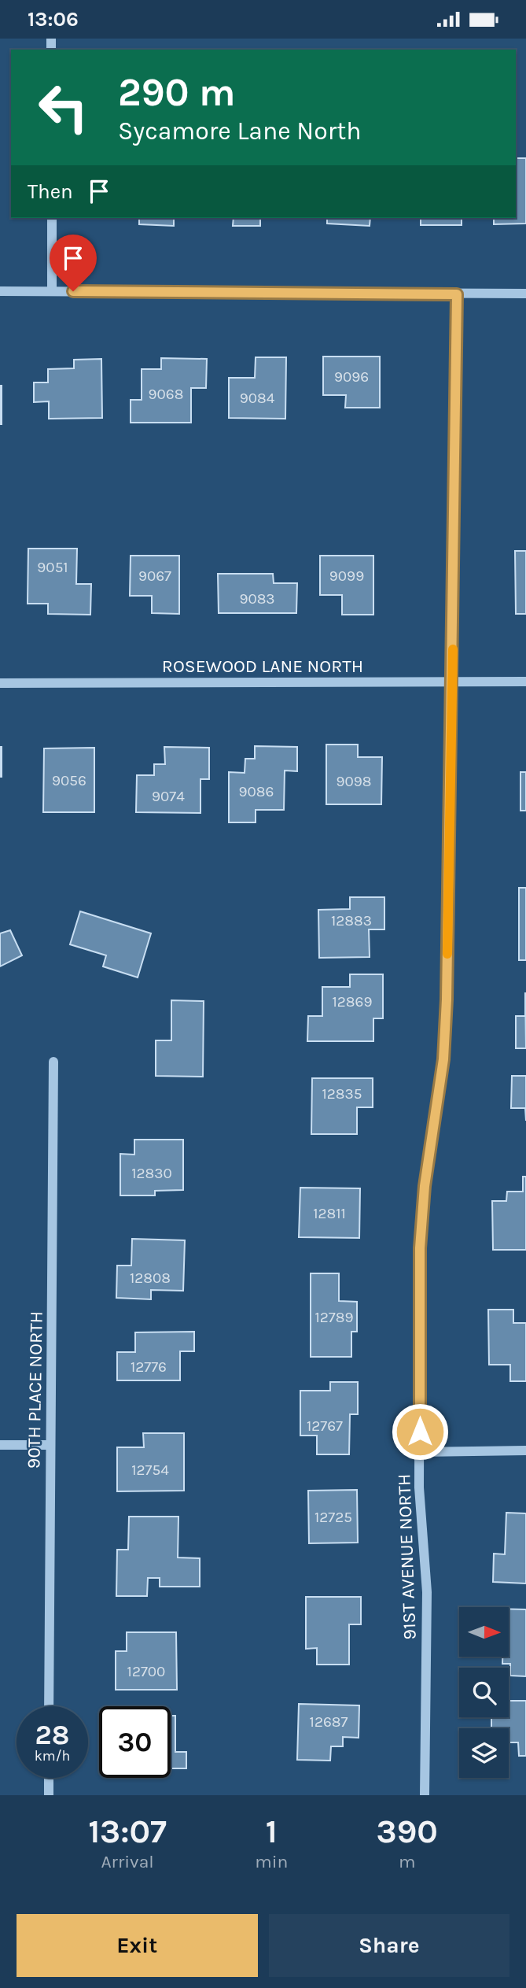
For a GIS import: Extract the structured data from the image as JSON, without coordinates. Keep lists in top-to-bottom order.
{
  "streets": {
    "street": ["ROSEWOOD LANE NORTH", "90TH PLACE NORTH", "91ST AVENUE NORTH"]
  },
  "crossings": [
    ["ROSEWOOD LANE NORTH", "91ST AVENUE NORTH"]
  ],
  "house_numbers": [
    "9096",
    "9068",
    "9084",
    "9051",
    "9067",
    "9099",
    "9083",
    "9056",
    "9098",
    "9086",
    "9074",
    "12883",
    "12869",
    "12835",
    "12830",
    "12811",
    "12808",
    "12789",
    "12776",
    "12767",
    "12754",
    "12725",
    "12700",
    "12687"
  ],
  "north": "right",
  "page": {
    "status": "13:06",
    "turn": ["290 m", "Sycamore Lane North"],
    "then": "Then",
    "speed": "28 km/h",
    "limit": "30",
    "eta": [
      "13:07",
      "Arrival",
      "1",
      "min",
      "390",
      "m"
    ],
    "buttons": ["Exit", "Share"]
  }
}
